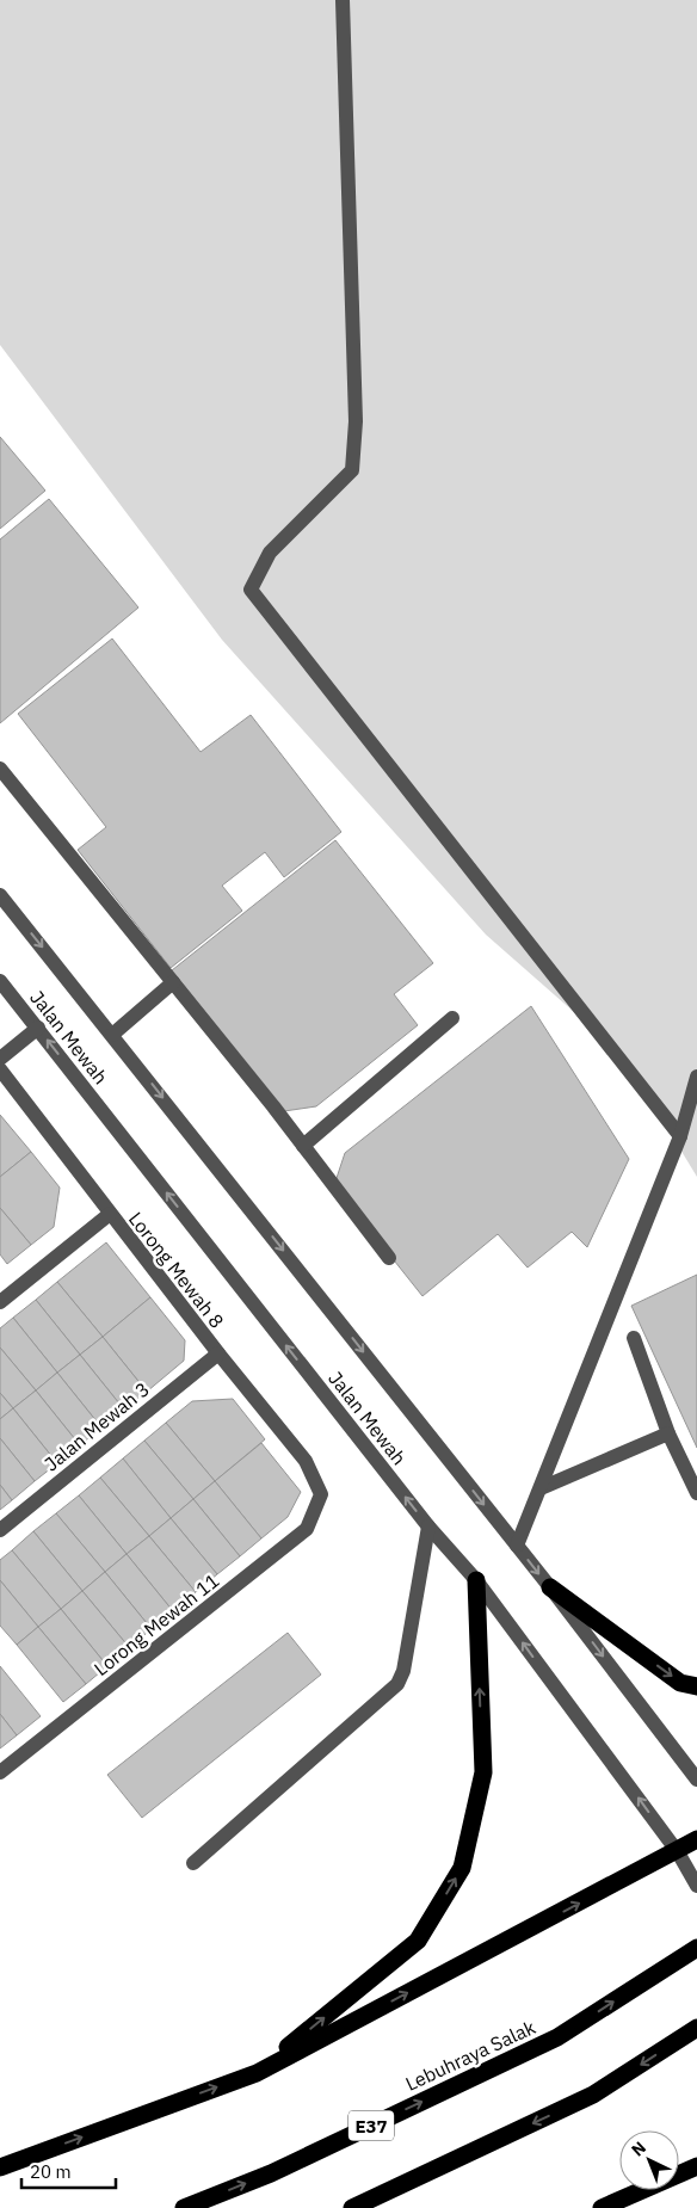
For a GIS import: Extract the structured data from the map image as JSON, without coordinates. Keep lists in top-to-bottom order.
{
  "streets": {
    "highway": ["Lebuhraya Salak", "E37"],
    "street": [
      "Jalan Mewah",
      "Lorong Mewah 8",
      "Jalan Mewah 3",
      "Lorong Mewah 11"
    ]
  },
  "crossings": [
    ["Lorong Mewah 8", "Jalan Mewah 3"],
    ["Lorong Mewah 8", "Lorong Mewah 11"]
  ],
  "scale_bar": "20 m",
  "north": "top left"
}
